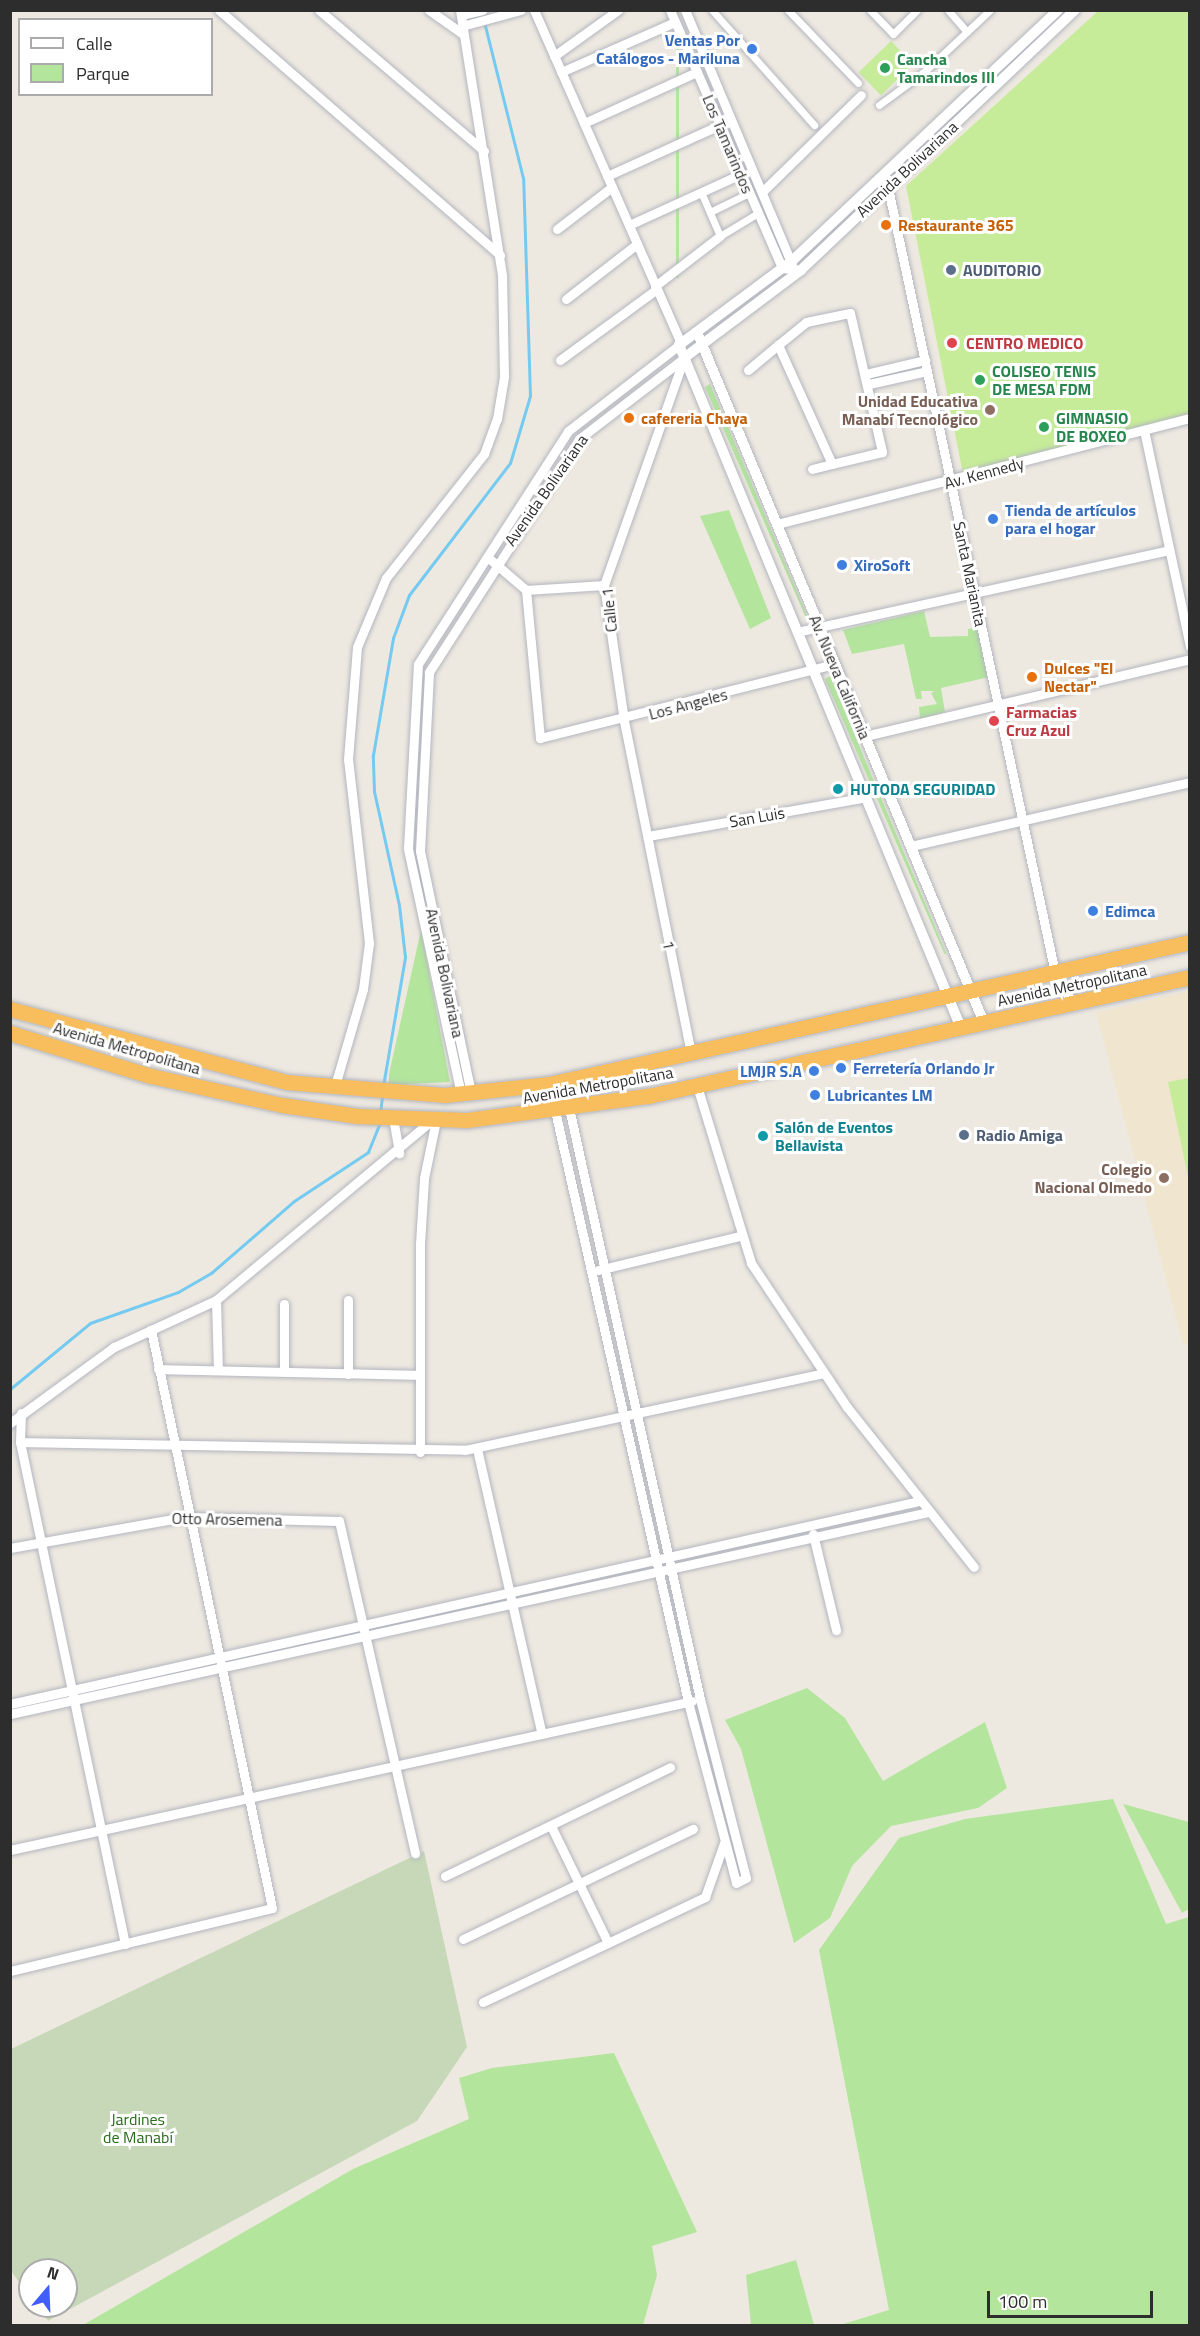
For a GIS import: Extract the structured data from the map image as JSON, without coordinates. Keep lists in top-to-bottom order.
{
  "streets": {
    "highway": ["Avenida Metropolitana"],
    "street": [
      "Los Tamarindos",
      "Avenida Bolivariana",
      "Av. Kennedy",
      "Santa Marianita",
      "Calle 1",
      "Av. Nueva California",
      "Los Angeles",
      "San Luis",
      "1",
      "Otto Arosemena"
    ]
  },
  "crossings": [
    ["Los Tamarindos", "Avenida Bolivariana"],
    ["Avenida Bolivariana", "Santa Marianita"],
    ["Avenida Bolivariana", "Calle 1"],
    ["Avenida Bolivariana", "Av. Nueva California"],
    ["Avenida Bolivariana", "Avenida Metropolitana"],
    ["Av. Kennedy", "Santa Marianita"],
    ["Av. Kennedy", "Av. Nueva California"],
    ["Santa Marianita", "Avenida Metropolitana"],
    ["Calle 1", "Av. Nueva California"],
    ["Calle 1", "Los Angeles"],
    ["Calle 1", "San Luis"],
    ["Calle 1", "1"],
    ["Av. Nueva California", "Los Angeles"],
    ["Av. Nueva California", "San Luis"],
    ["Av. Nueva California", "Avenida Metropolitana"],
    ["San Luis", "1"],
    ["1", "Avenida Metropolitana"]
  ],
  "parks": ["Jardines de Manabí"],
  "places": [
    "Ventas Por Catálogos - Mariluna",
    "Cancha Tamarindos III",
    "Restaurante 365",
    "AUDITORIO",
    "CENTRO MEDICO",
    "COLISEO TENIS DE MESA FDM",
    "Unidad Educativa Manabí Tecnológico",
    "cafereria Chaya",
    "GIMNASIO DE BOXEO",
    "Tienda de artículos para el hogar",
    "XiroSoft",
    "Dulces \"El Nectar\"",
    "Farmacias Cruz Azul",
    "HUTODA SEGURIDAD",
    "Edimca",
    "Ferretería Orlando Jr",
    "LMJR S.A",
    "Lubricantes LM",
    "Radio Amiga",
    "Salón de Eventos Bellavista",
    "Colegio Nacional Olmedo"
  ],
  "legend": ["Calle", "Parque"],
  "scale_bar": "100 m",
  "north": "top"
}
